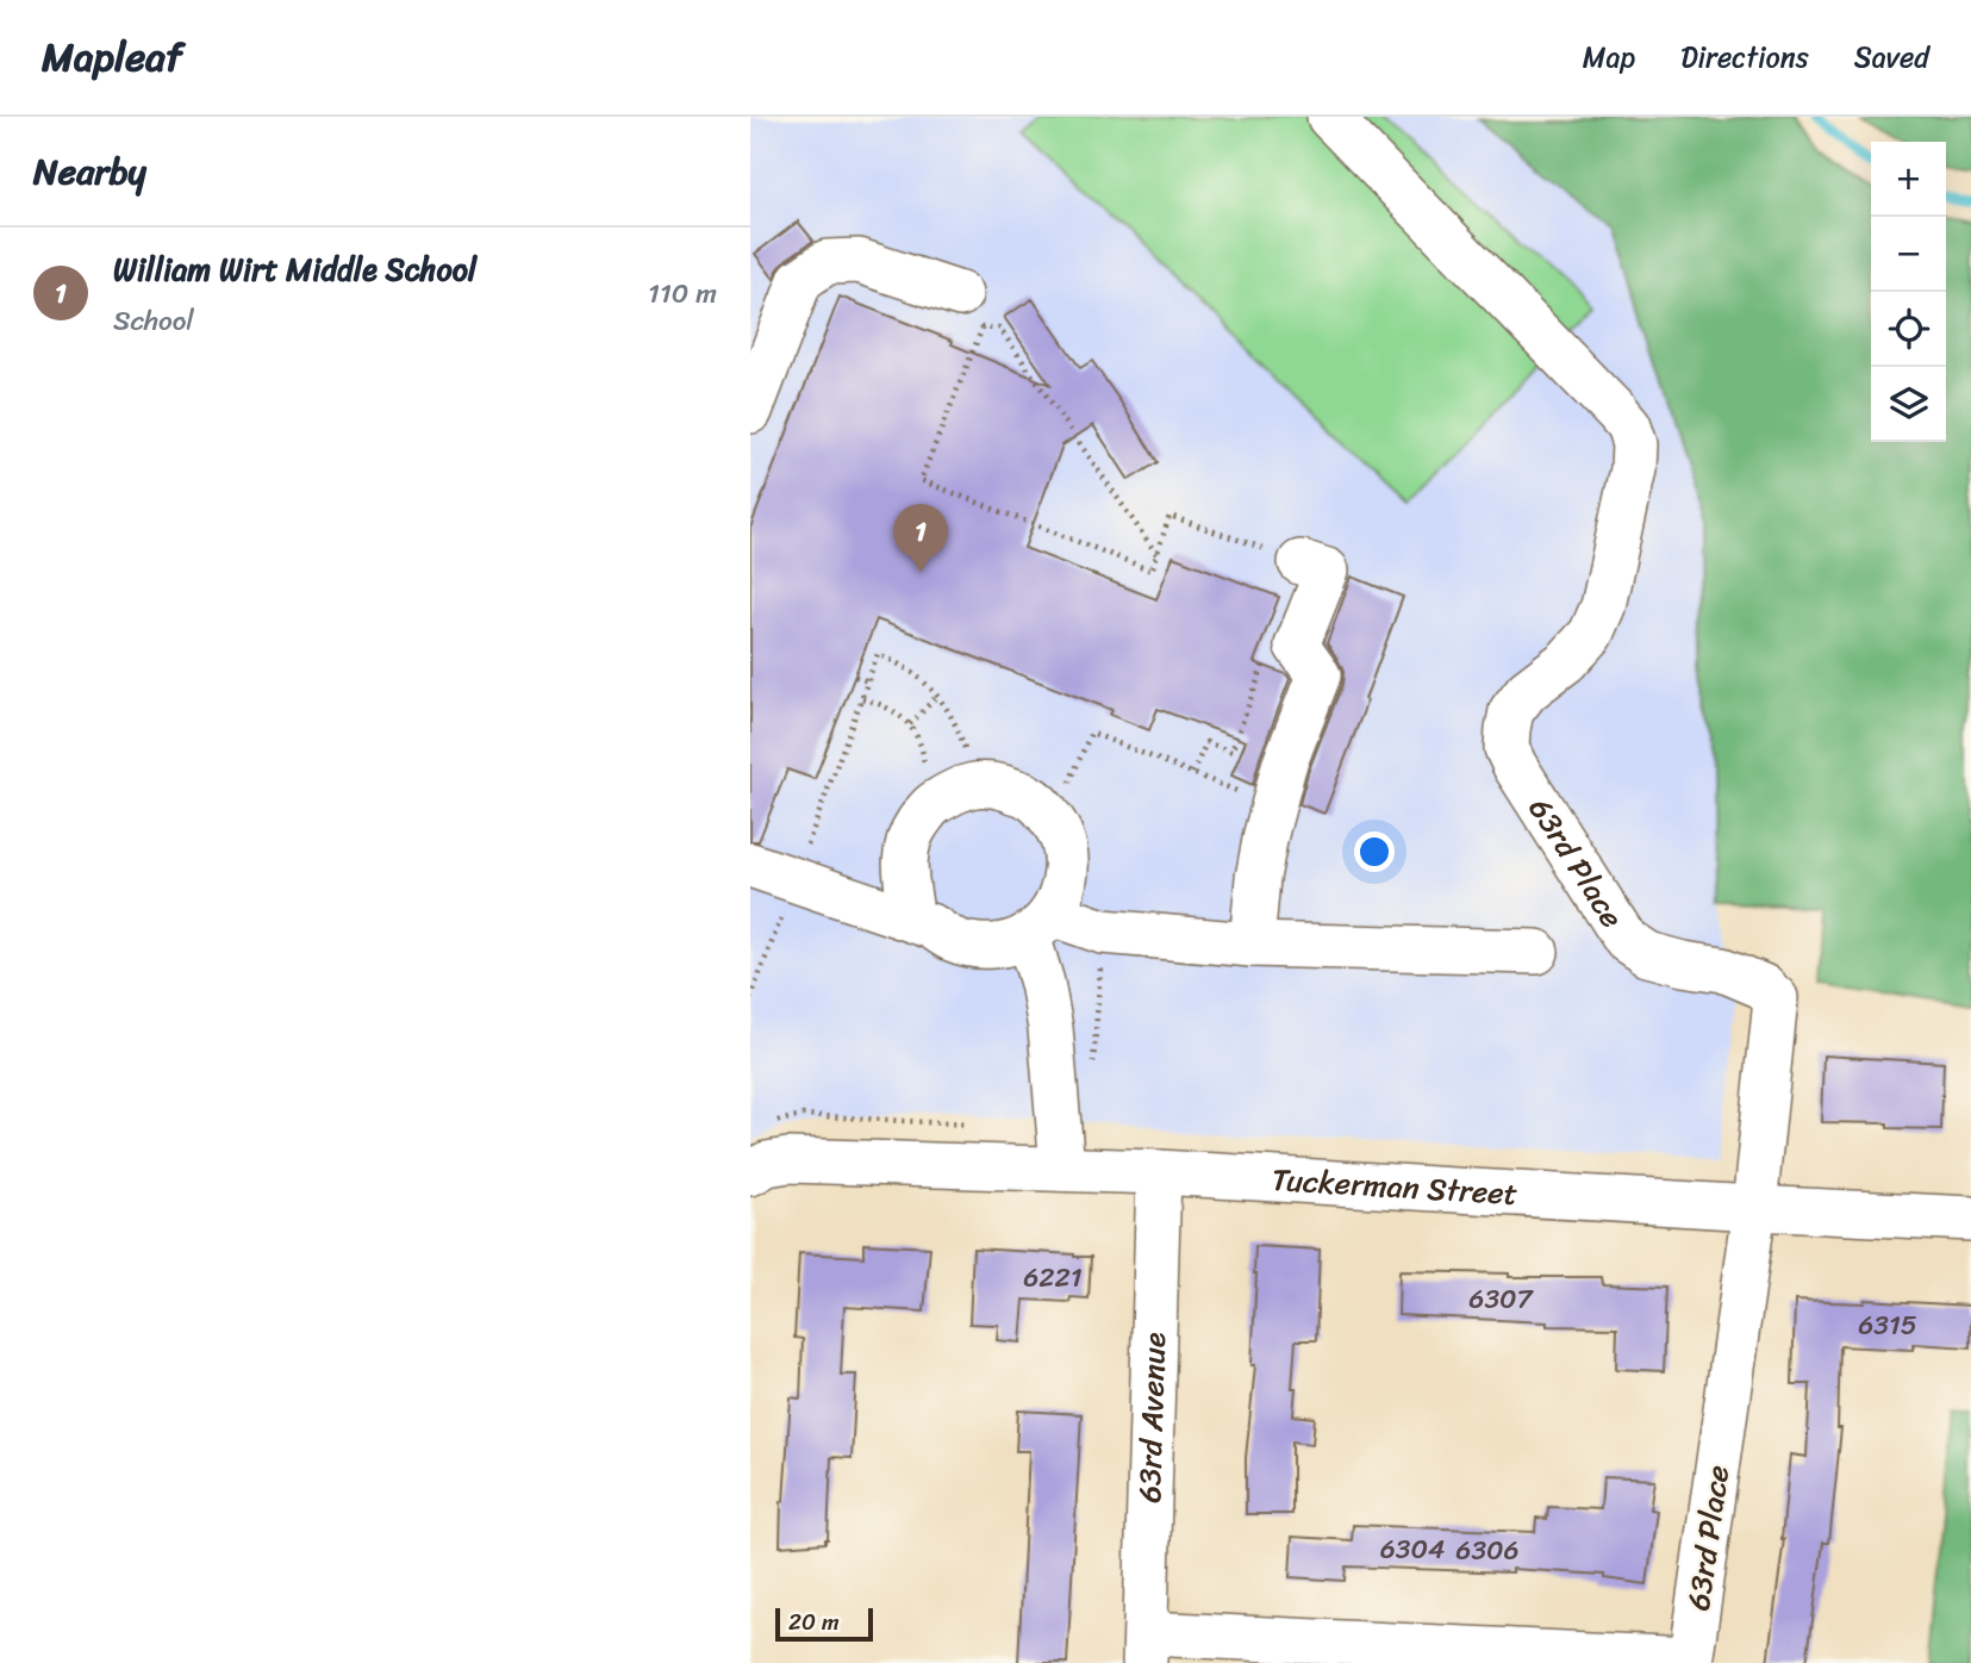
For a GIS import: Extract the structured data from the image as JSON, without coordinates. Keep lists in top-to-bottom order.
{
  "streets": {
    "street": ["63rd Place", "Tuckerman Street", "63rd Avenue"]
  },
  "crossings": [
    ["63rd Place", "Tuckerman Street"],
    ["Tuckerman Street", "63rd Avenue"]
  ],
  "house_numbers": [
    "6221",
    "6307",
    "6315",
    "6304",
    "6306"
  ],
  "scale_bar": "20 m",
  "page": {
    "header": "Mapleaf",
    "nav": ["Map", "Directions", "Saved"],
    "heading": "Nearby",
    "map_buttons": ["+", "−"],
    "list": [
      {
        "mark": "1",
        "name": "William Wirt Middle School",
        "note": "School",
        "value": "110 m"
      }
    ],
    "pins": "1",
    "scale": "20 m"
  }
}
